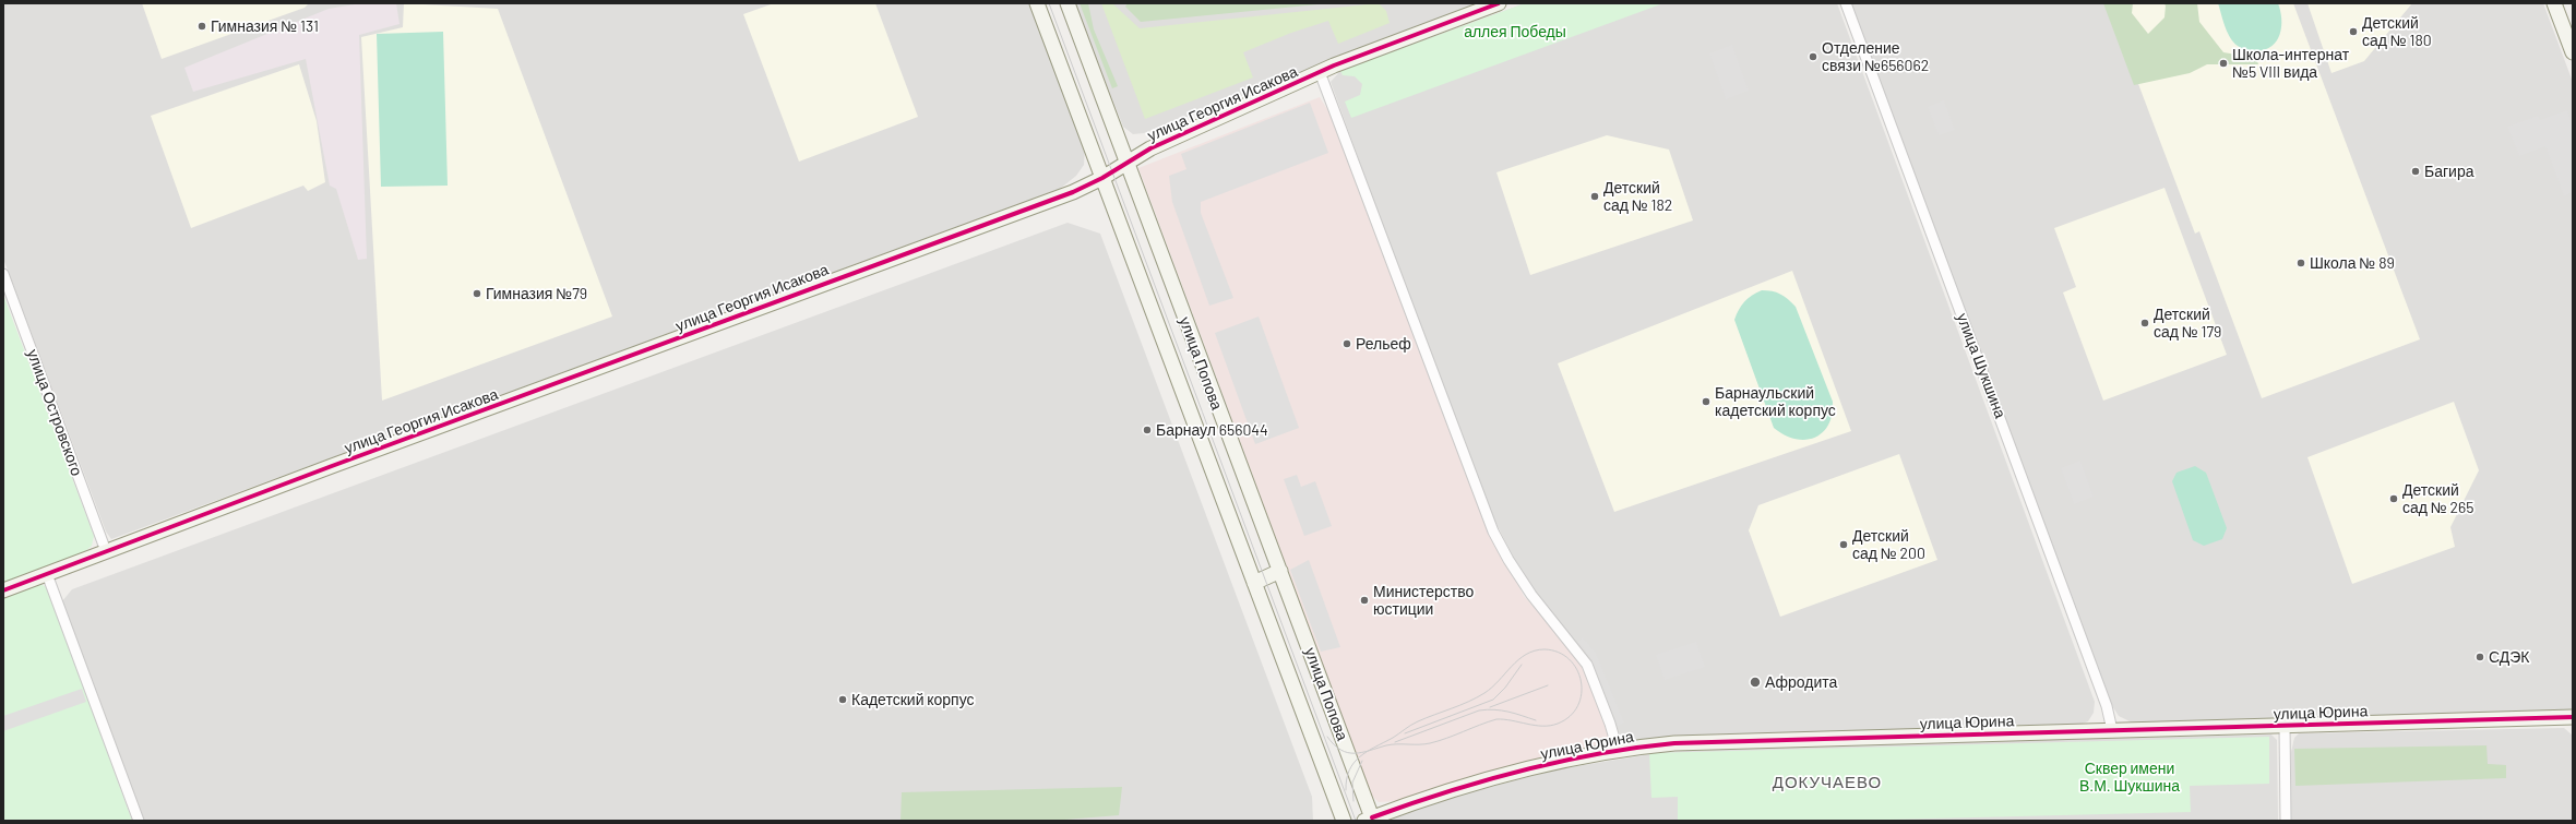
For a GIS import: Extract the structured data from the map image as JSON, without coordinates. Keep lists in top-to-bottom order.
{
  "streets": {
    "street": [
      "улица Георгия Исакова",
      "улица Попова",
      "улица Шукшина",
      "улица Островского",
      "улица Юрина"
    ]
  },
  "crossings": [
    ["улица Георгия Исакова", "улица Попова"],
    ["улица Георгия Исакова", "улица Островского"],
    ["улица Попова", "улица Юрина"],
    ["улица Шукшина", "улица Юрина"]
  ],
  "districts": ["ДОКУЧАЕВО"],
  "parks": ["аллея Победы", "Сквер имени В.М. Шукшина"],
  "places": [
    "Гимназия № 131",
    "Детский сад № 180",
    "Отделение связи №656062",
    "Школа-интернат №5 VIII вида",
    "Багира",
    "Детский сад № 182",
    "Школа № 89",
    "Гимназия №79",
    "Детский сад № 179",
    "Рельеф",
    "Барнаульский кадетский корпус",
    "Барнаул 656044",
    "Детский сад № 265",
    "Детский сад № 200",
    "Министерство юстиции",
    "СДЭК",
    "Афродита",
    "Кадетский корпус"
  ]
}
